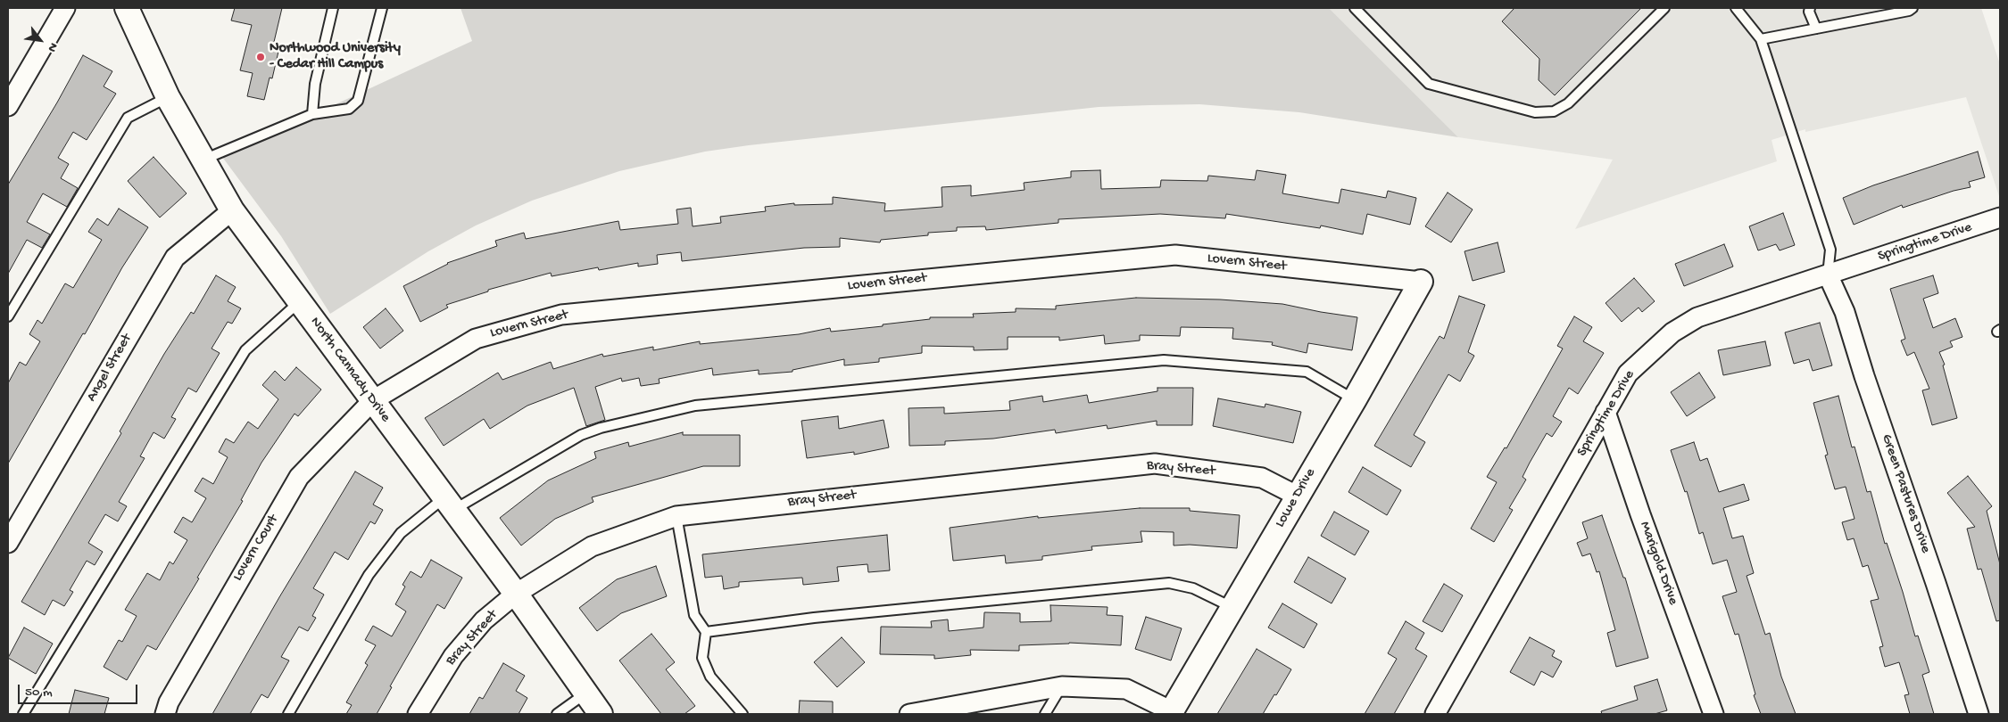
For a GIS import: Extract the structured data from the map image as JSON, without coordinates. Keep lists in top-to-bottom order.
{
  "streets": {
    "street": [
      "Springtime Drive",
      "Lovern Street",
      "Angel Street",
      "North Cannady Drive",
      "Bray Street",
      "Green Pastures Drive",
      "Lowe Drive",
      "Lovern Court",
      "Marigold Drive"
    ]
  },
  "crossings": [
    ["Springtime Drive", "Green Pastures Drive"],
    ["Springtime Drive", "Marigold Drive"],
    ["Lovern Street", "North Cannady Drive"],
    ["Lovern Street", "Lowe Drive"],
    ["Lovern Street", "Lovern Court"],
    ["Angel Street", "North Cannady Drive"],
    ["North Cannady Drive", "Bray Street"],
    ["North Cannady Drive", "Lovern Court"],
    ["Bray Street", "Lowe Drive"]
  ],
  "places": ["Northwood University - Cedar Hill Campus"],
  "scale_bar": "50 m",
  "north": "bottom right"
}
